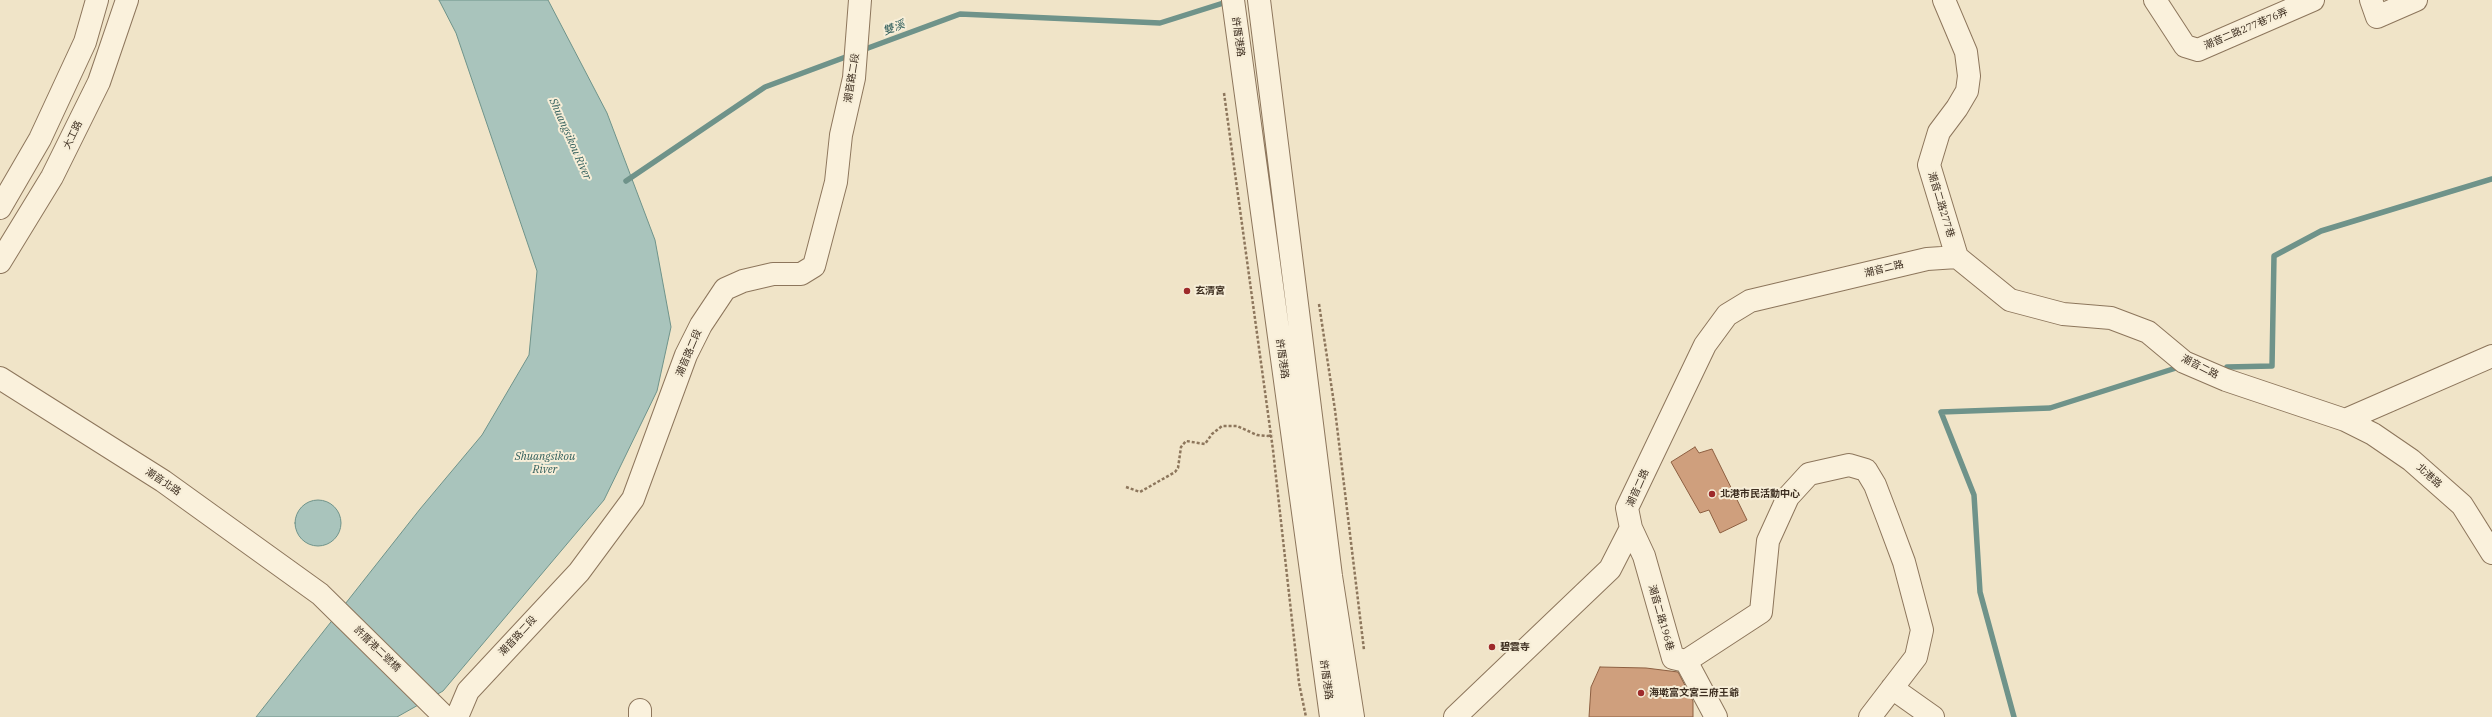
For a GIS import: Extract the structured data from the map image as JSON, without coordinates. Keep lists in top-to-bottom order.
{
  "streets": {
    "street": [
      "潮音二路277巷76弄",
      "許厝港路",
      "潮音路二段",
      "大工路",
      "潮音二路277巷",
      "潮音二路",
      "北港路",
      "潮音北路",
      "潮音二路196巷",
      "許厝港二號橋"
    ]
  },
  "crossings": [
    ["潮音二路277巷", "潮音二路"],
    ["潮音二路", "北港路"],
    ["潮音二路", "潮音二路196巷"],
    ["潮音北路", "許厝港二號橋"]
  ],
  "water": ["雙溪", "Shuangsikou River"],
  "places": [
    "玄清宮",
    "北港市民活動中心",
    "碧雲寺",
    "海墘富文宮三府王爺"
  ]
}
